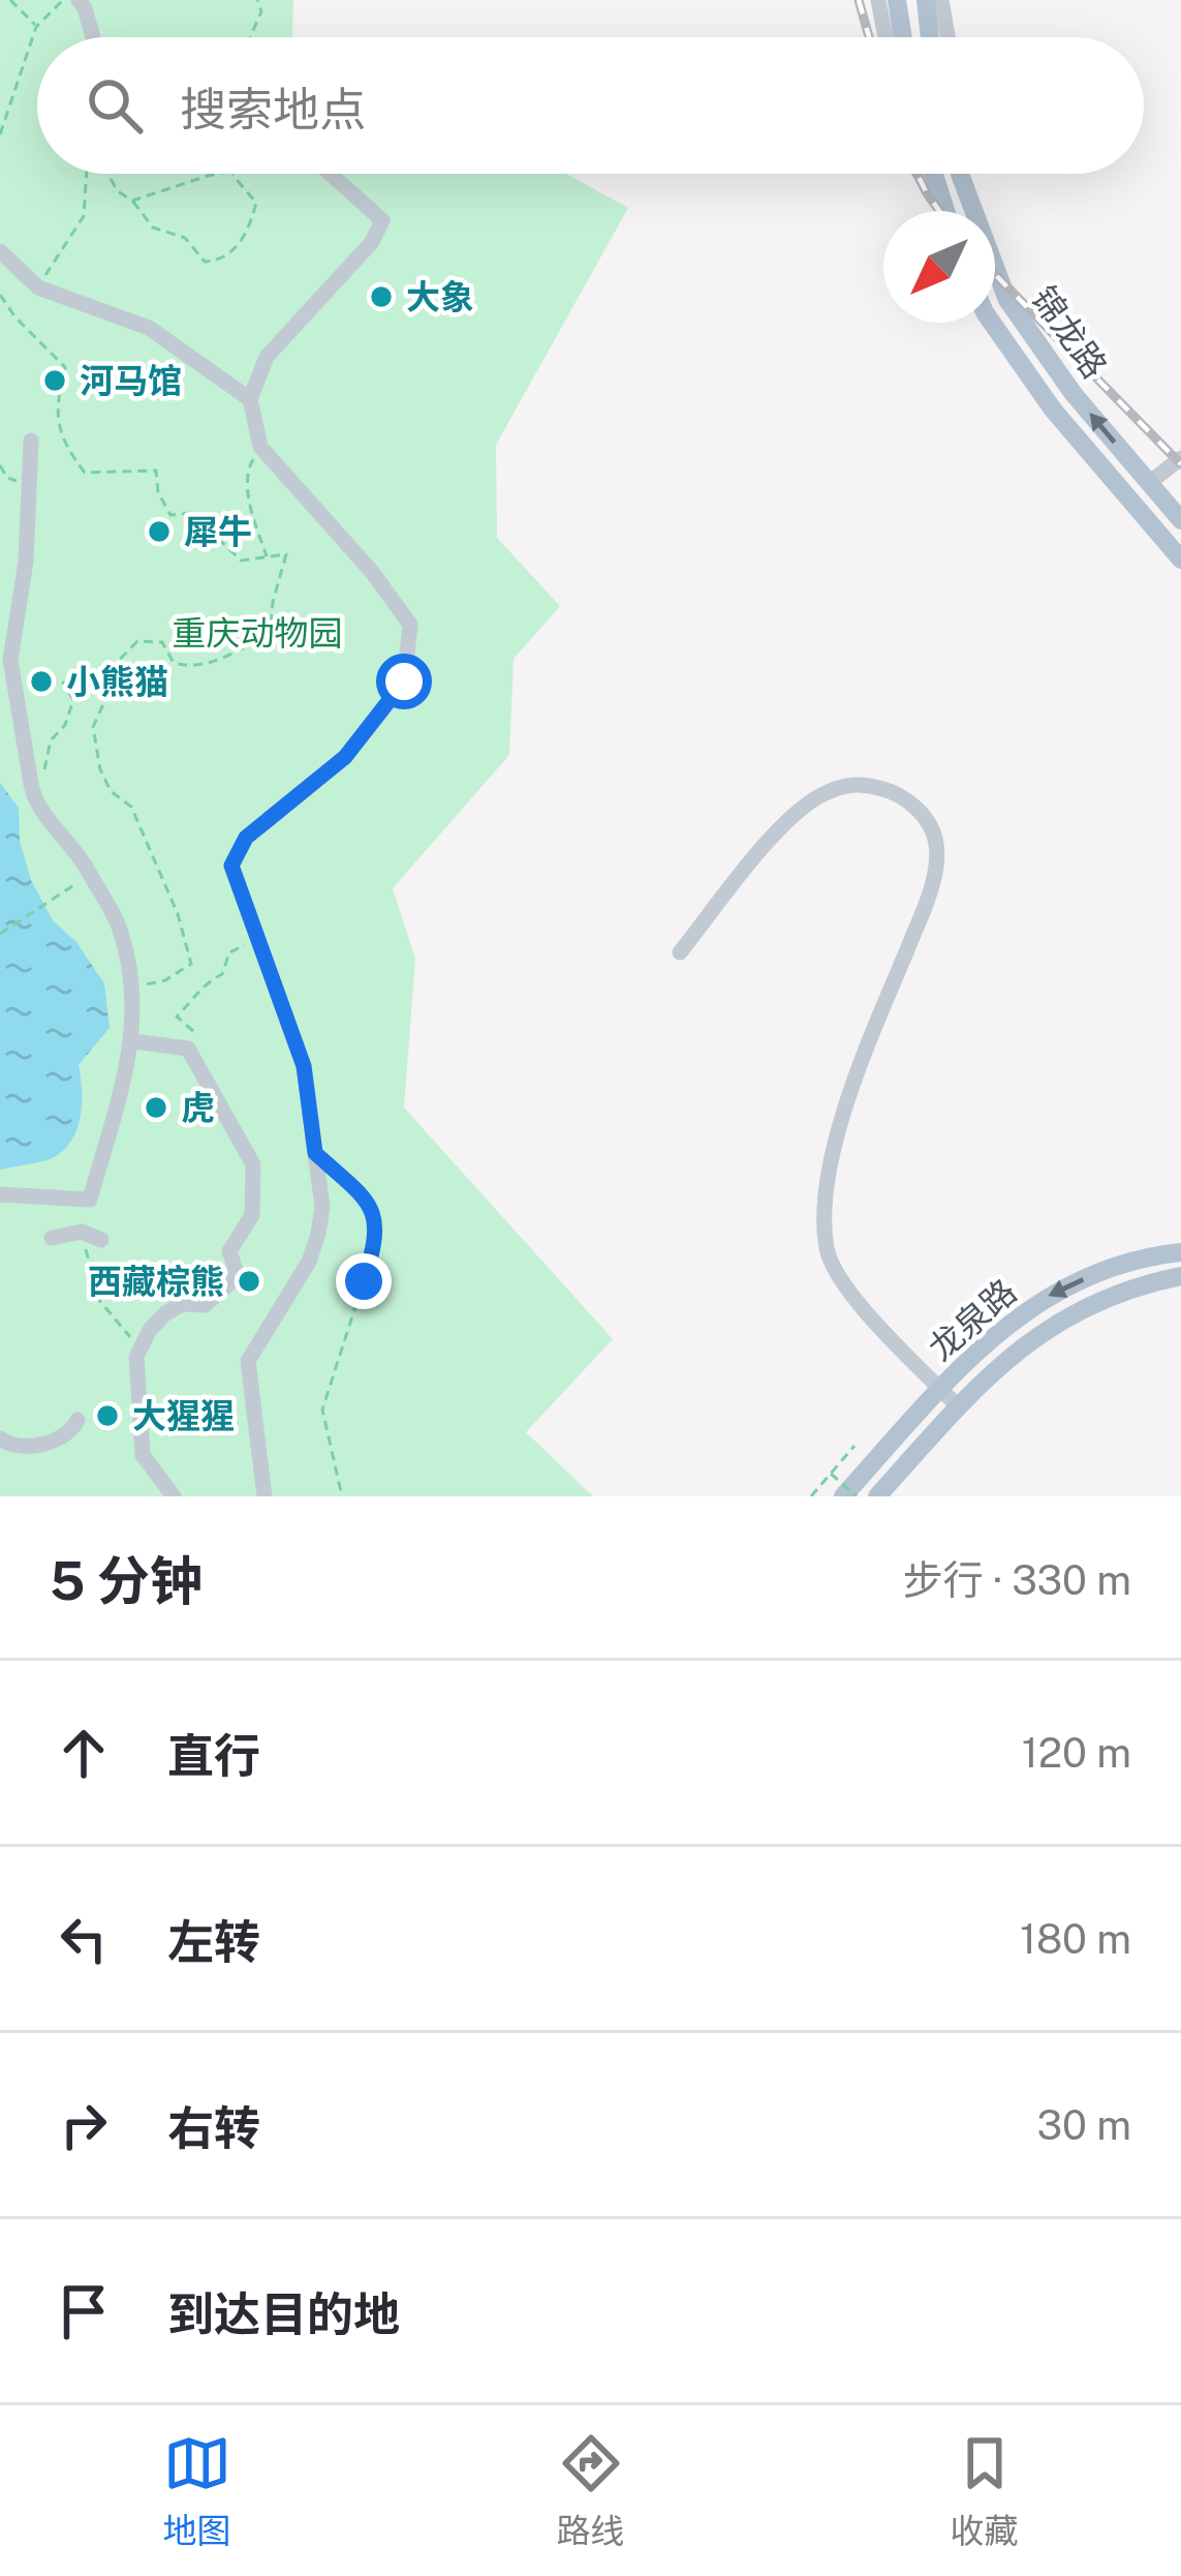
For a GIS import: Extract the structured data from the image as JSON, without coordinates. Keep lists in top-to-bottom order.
{
  "streets": {
    "main road": ["锦龙路", "龙泉路"]
  },
  "parks": ["重庆动物园"],
  "places": [
    "大象",
    "河马馆",
    "犀牛",
    "小熊猫",
    "虎",
    "西藏棕熊",
    "大猩猩"
  ],
  "north": "bottom left",
  "page": {
    "search": "搜索地点",
    "heading": ["5 分钟", "步行 · 330 m"],
    "list": [
      ["直行", "120 m"],
      ["左转", "180 m"],
      ["右转", "30 m"],
      "到达目的地"
    ],
    "nav": ["地图", "路线", "收藏"]
  }
}
